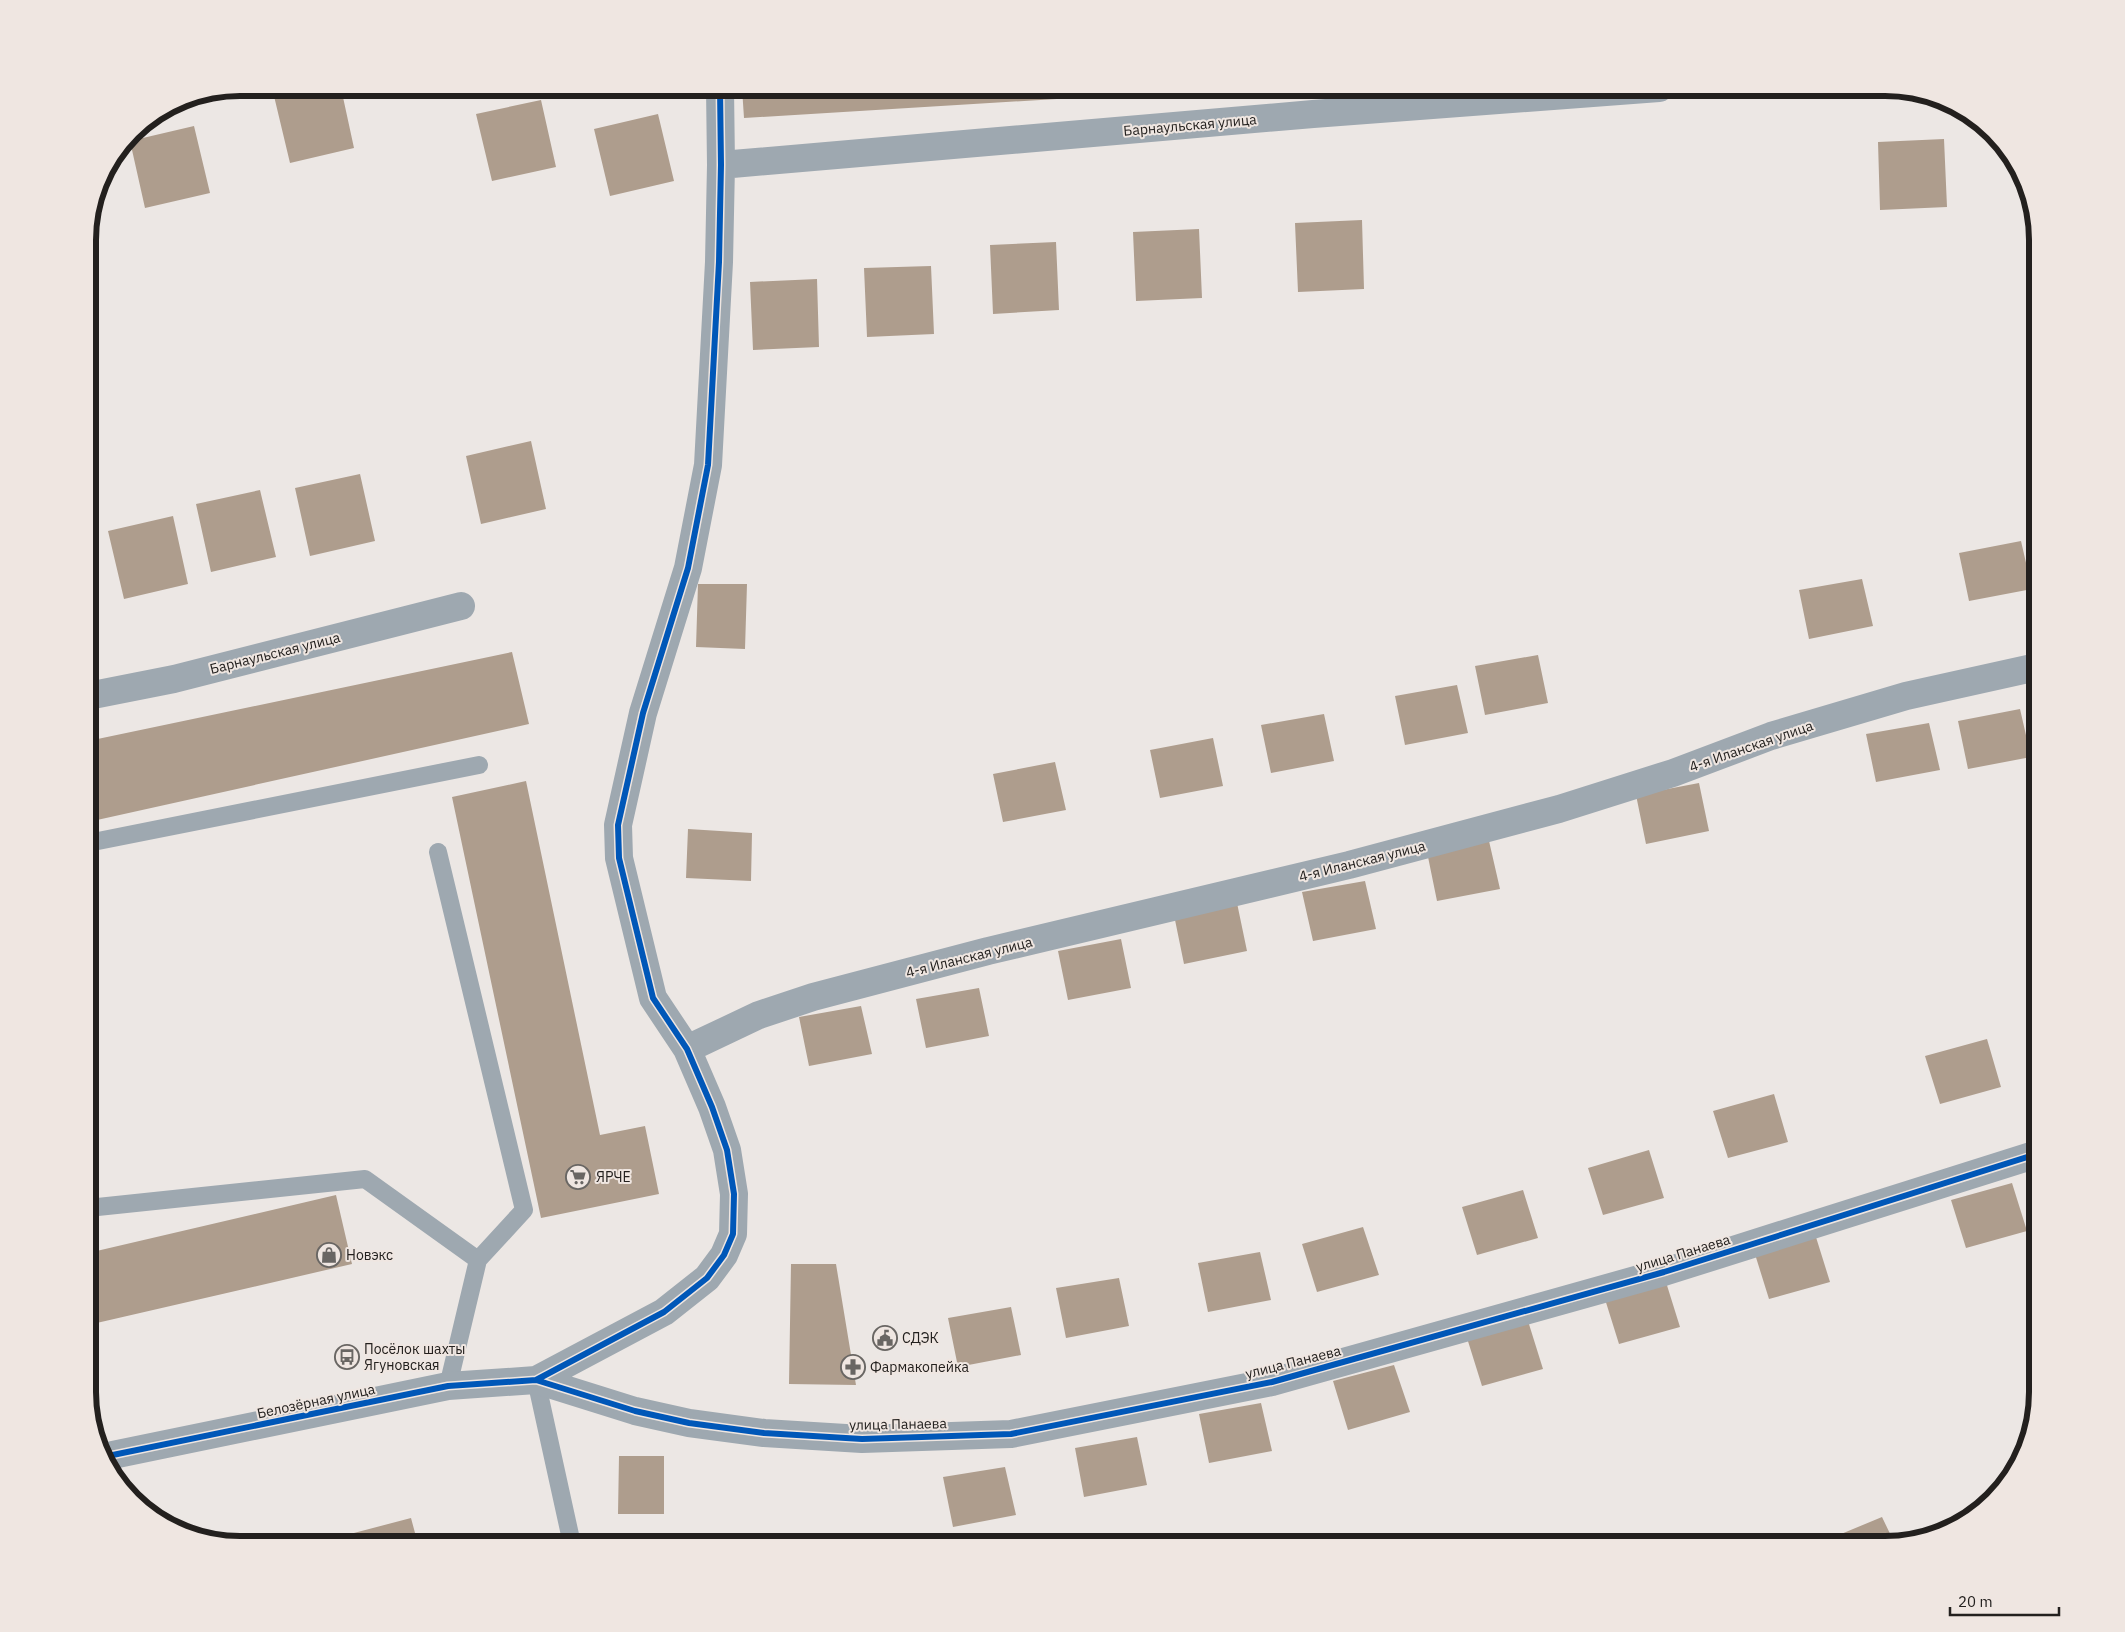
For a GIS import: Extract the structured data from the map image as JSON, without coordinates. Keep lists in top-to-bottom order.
{
  "streets": {
    "street": [
      "Барнаульская улица",
      "4-я Иланская улица",
      "улица Панаева",
      "Белозёрная улица"
    ]
  },
  "crossings": [
    ["улица Панаева", "Белозёрная улица"]
  ],
  "places": {
    "supermarket": ["ЯРЧЕ"],
    "shop": ["Новэкс"],
    "public building": ["СДЭК"],
    "bus stop": ["Посёлок шахты Ягуновская"],
    "pharmacy": ["Фармакопейка"]
  },
  "scale_bar": "20 m"
}
